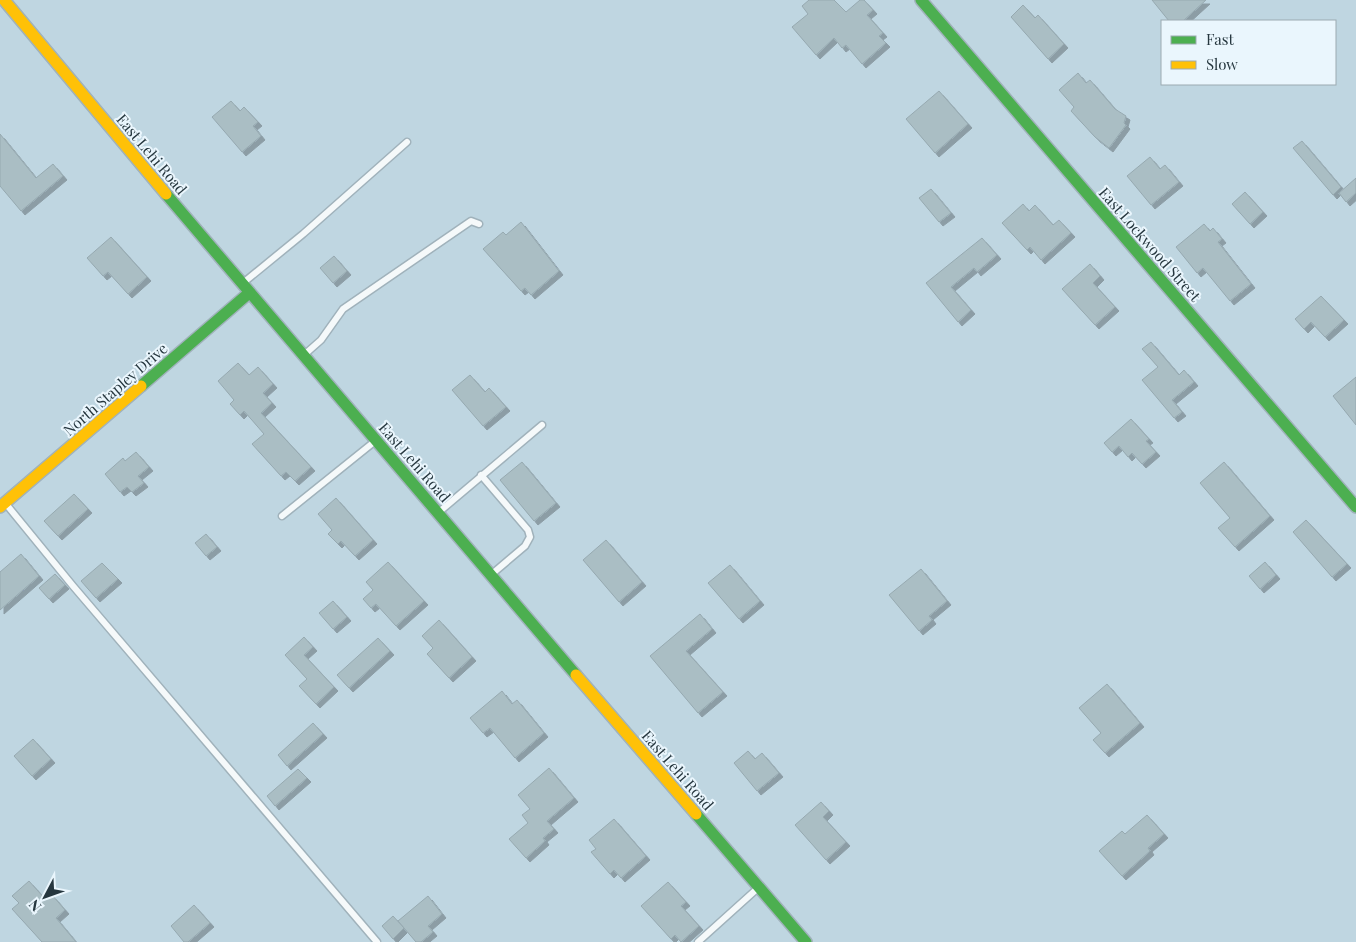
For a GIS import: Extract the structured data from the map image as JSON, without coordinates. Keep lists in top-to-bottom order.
{
  "streets": {
    "street": ["East Lehi Road", "East Lockwood Street", "North Stapley Drive"]
  },
  "crossings": [
    ["East Lehi Road", "North Stapley Drive"]
  ],
  "legend": ["Fast", "Slow"],
  "north": "bottom left"
}
